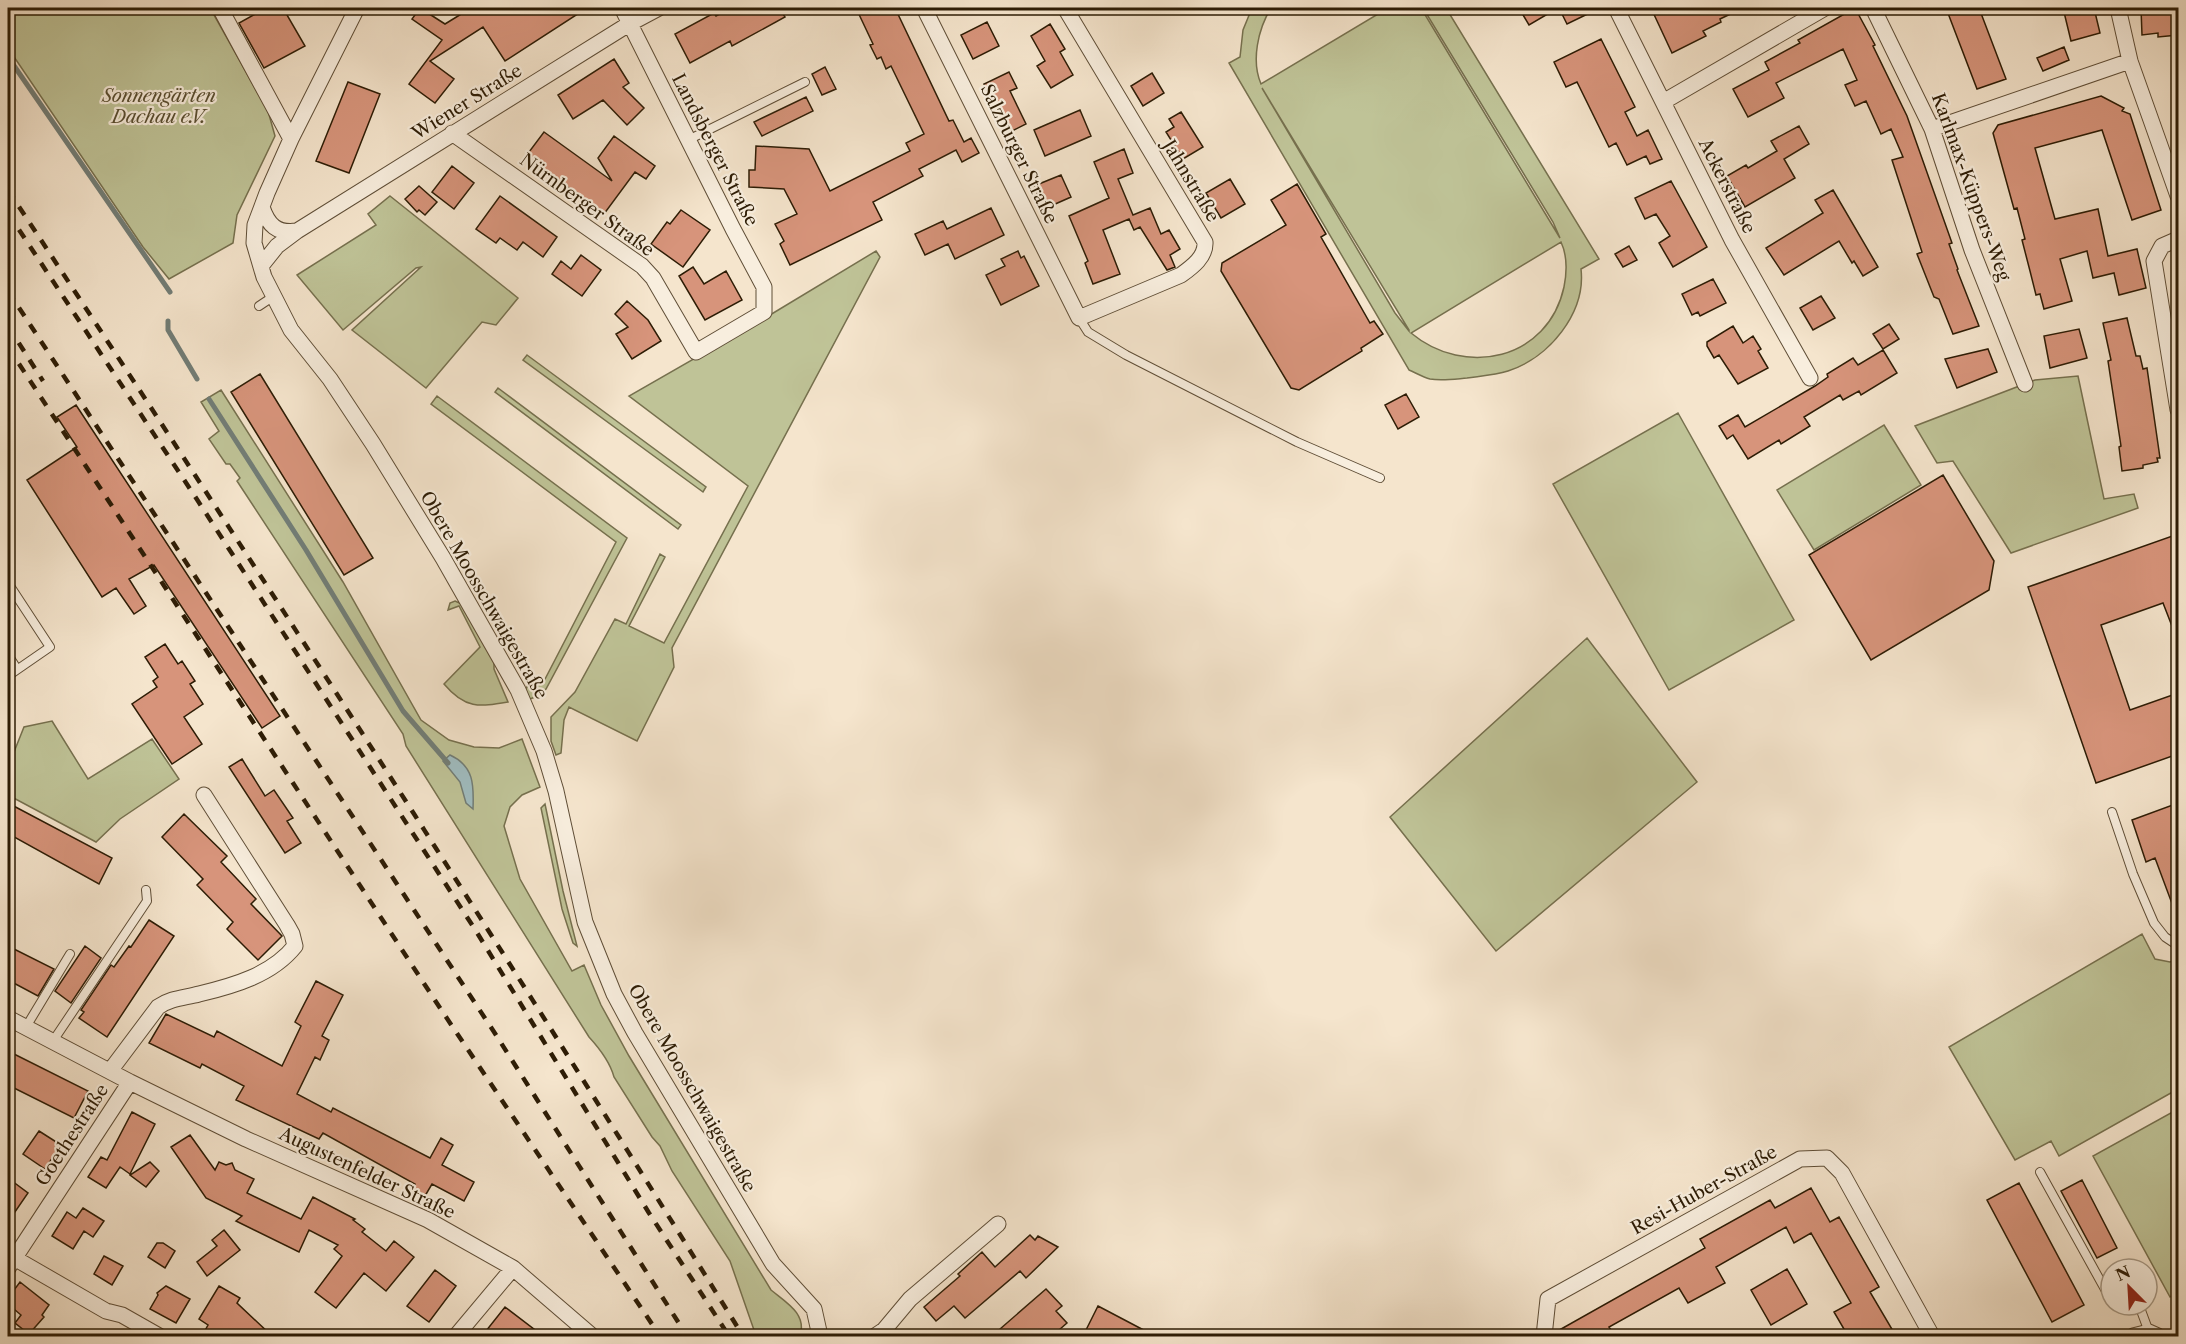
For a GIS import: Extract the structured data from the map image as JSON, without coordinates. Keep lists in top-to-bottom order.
{
  "streets": {
    "street": [
      "Wiener Straße",
      "Landsberger Straße",
      "Salzburger Straße",
      "Jahnstraße",
      "Ackerstraße",
      "Karlmax-Küppers-Weg",
      "Nürnberger Straße",
      "Obere Moosschwaigestraße",
      "Goethestraße",
      "Augustenfelder Straße",
      "Resi-Huber-Straße"
    ]
  },
  "crossings": [
    ["Wiener Straße", "Landsberger Straße"],
    ["Wiener Straße", "Nürnberger Straße"],
    ["Wiener Straße", "Obere Moosschwaigestraße"],
    ["Landsberger Straße", "Nürnberger Straße"],
    ["Salzburger Straße", "Jahnstraße"],
    ["Goethestraße", "Augustenfelder Straße"]
  ],
  "parks": ["Sonnengärten Dachau e.V."],
  "north": "top left"
}
